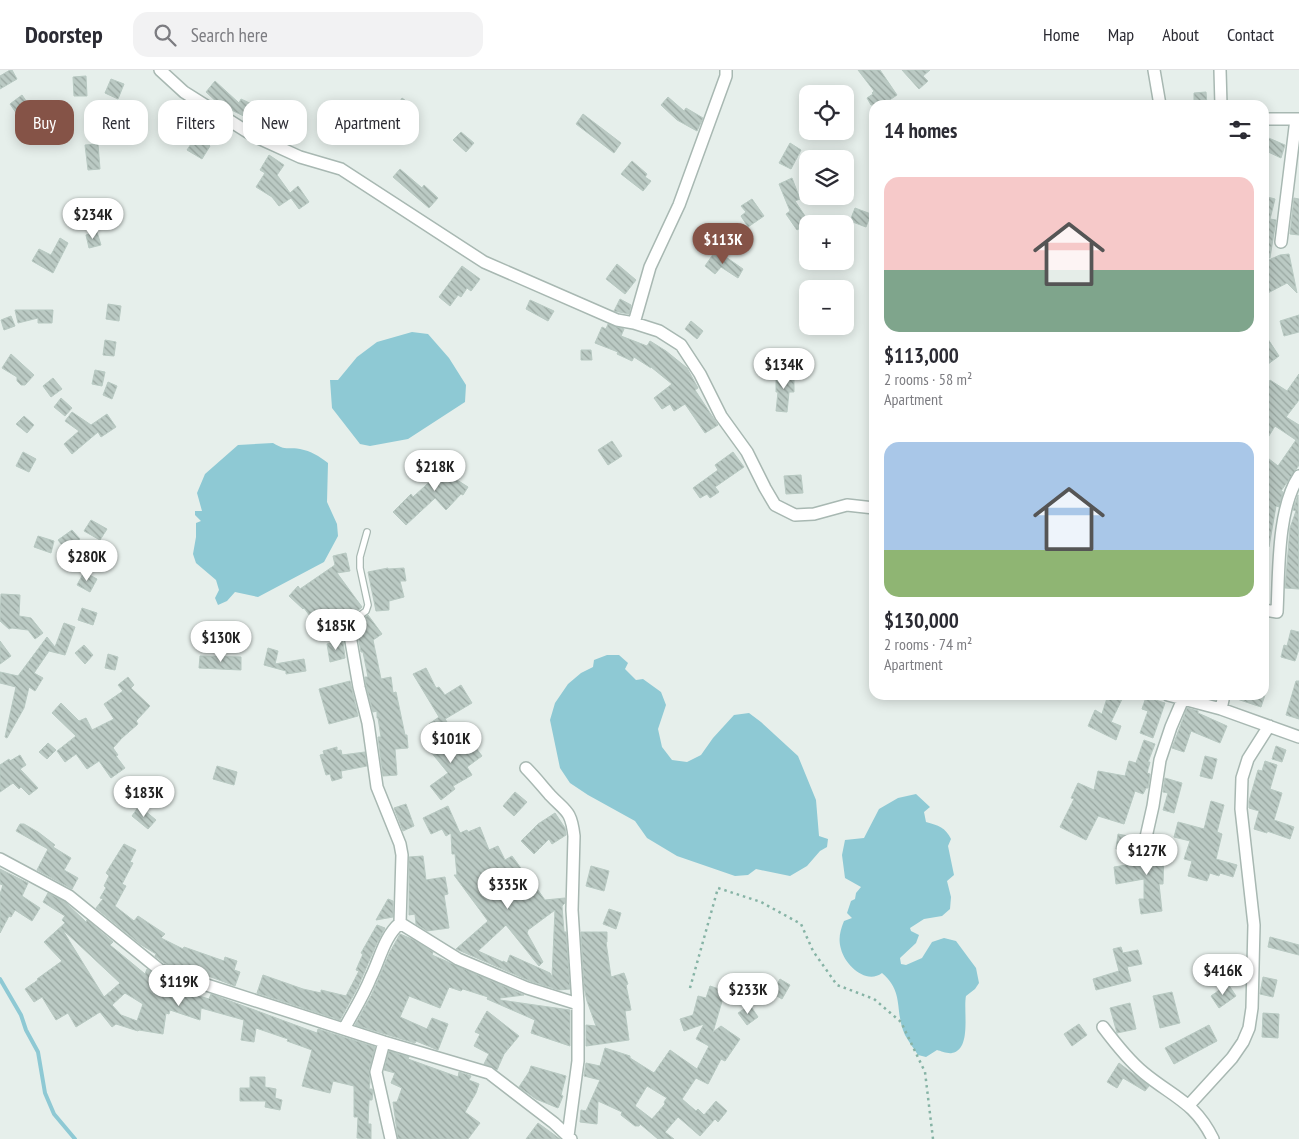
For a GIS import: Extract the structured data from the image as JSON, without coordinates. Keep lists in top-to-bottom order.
{
  "page": {
    "header": "Doorstep",
    "search": "Search here",
    "nav": [
      "Home",
      "Map",
      "About",
      "Contact"
    ],
    "map_buttons": ["+", "−"],
    "chip": [
      "Buy",
      "Rent",
      "Filters",
      "New",
      "Apartment"
    ],
    "heading": "14 homes",
    "list": [
      {
        "name": "$113,000",
        "note": "2 rooms · 58 m² · Apartment"
      },
      {
        "name": "$130,000",
        "note": "2 rooms · 74 m² · Apartment"
      }
    ],
    "price": [
      "$234K",
      "$113K",
      "$134K",
      "$218K",
      "$280K",
      "$185K",
      "$130K",
      "$101K",
      "$183K",
      "$127K",
      "$335K",
      "$416K",
      "$119K",
      "$233K"
    ]
  }
}
